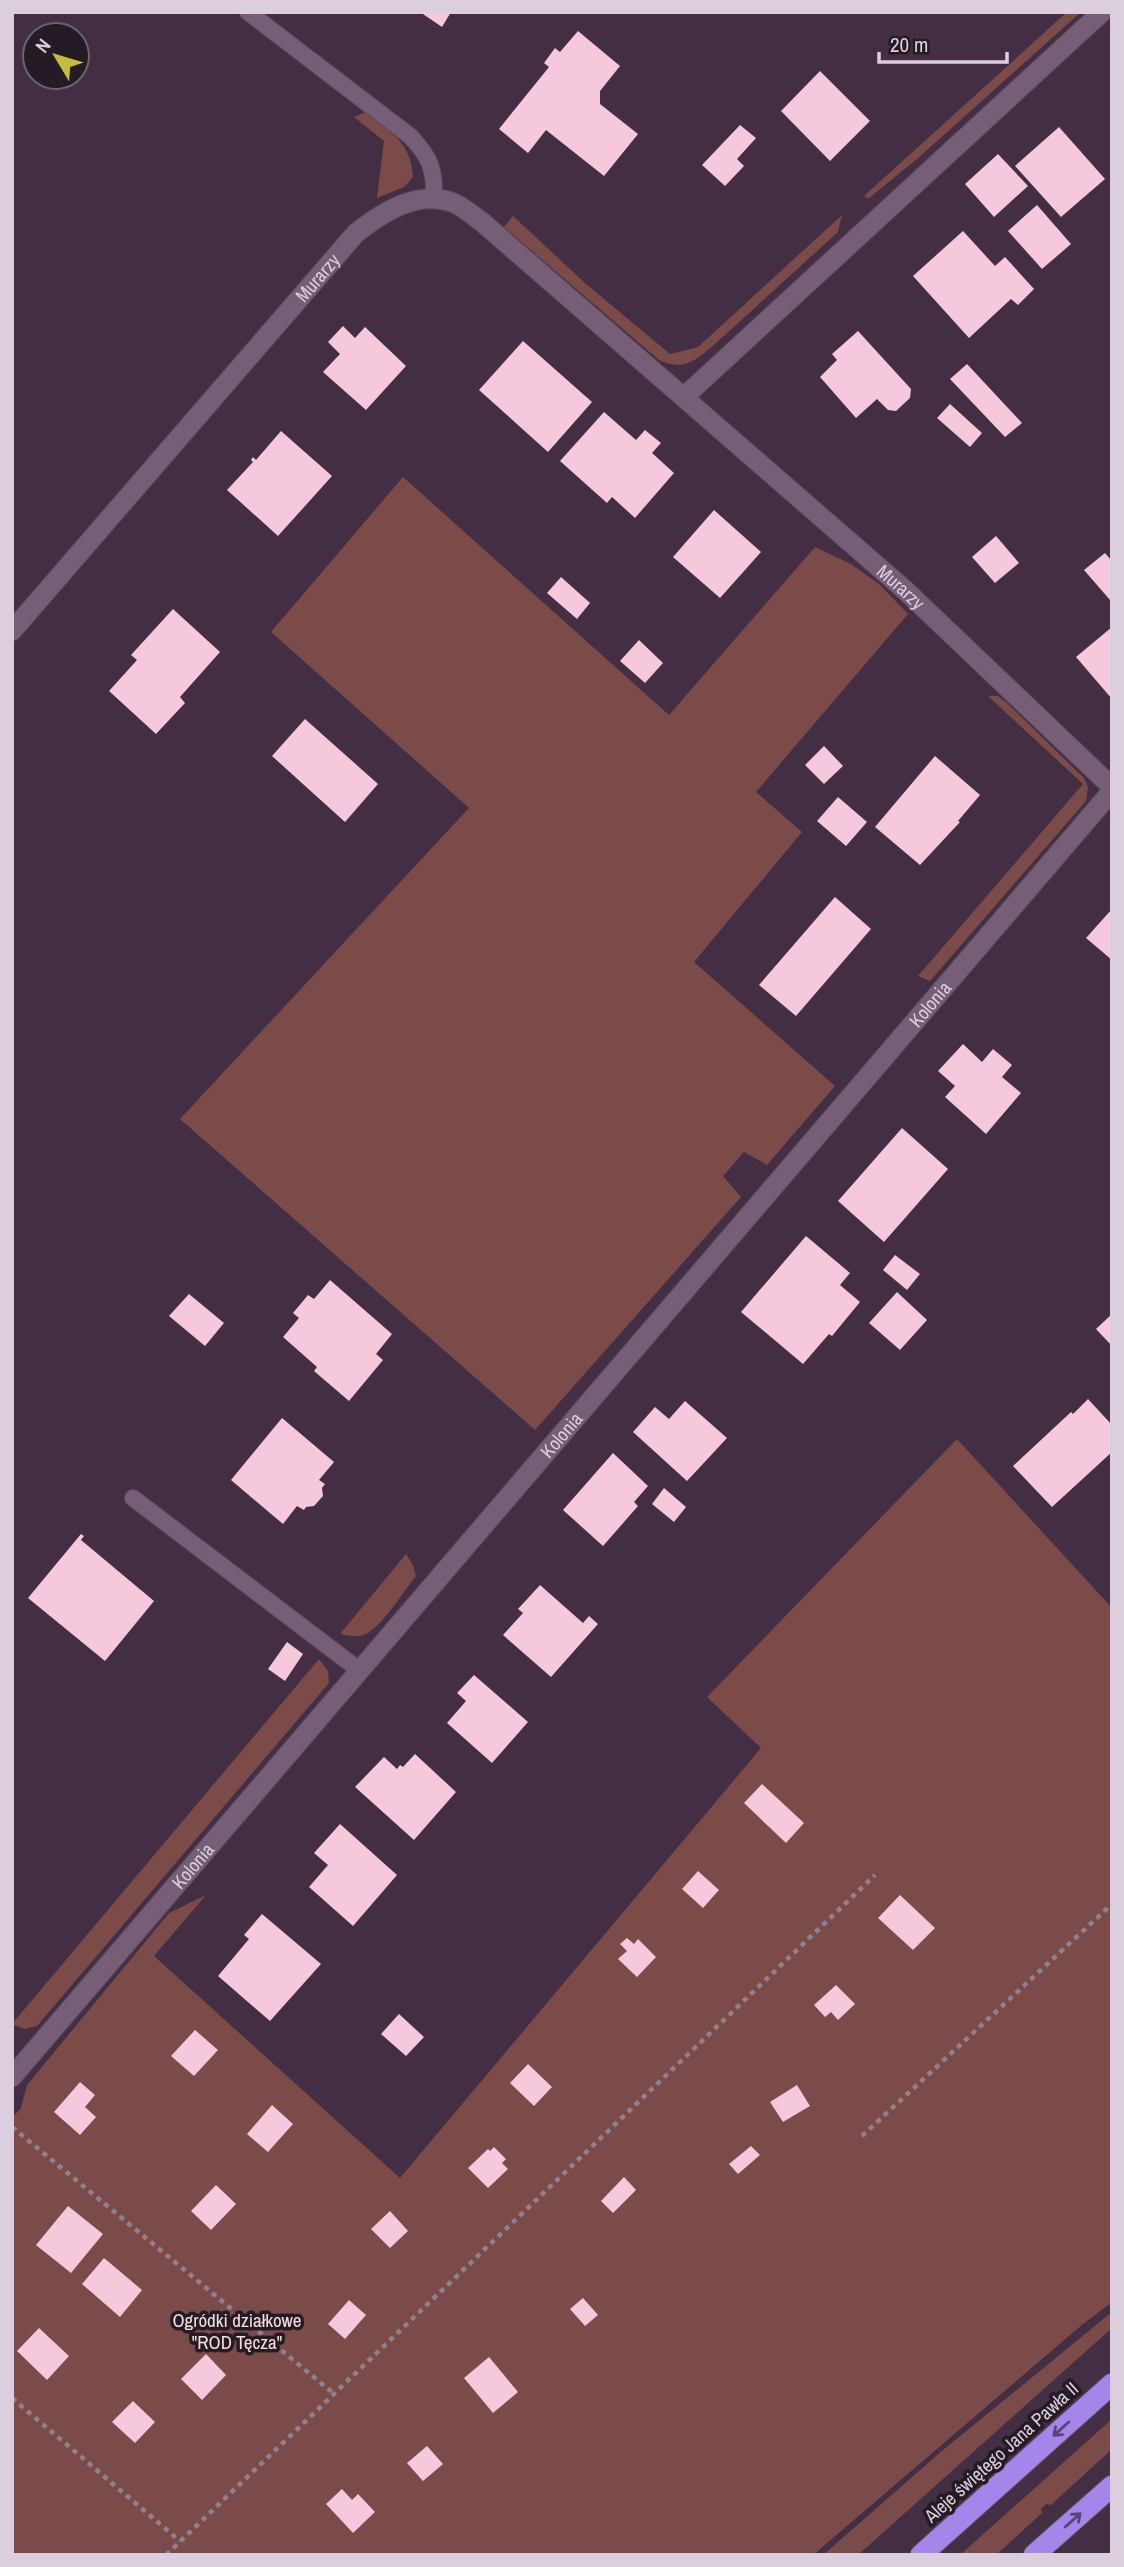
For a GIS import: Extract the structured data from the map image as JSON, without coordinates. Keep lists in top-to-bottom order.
{
  "streets": {
    "highway": ["Aleje świętego Jana Pawła II"],
    "street": ["Murarzy", "Kolonia"]
  },
  "crossings": [
    ["Murarzy", "Kolonia"]
  ],
  "parks": ["Ogródki działkowe \"ROD Tęcza\""],
  "scale_bar": "20 m",
  "north": "top left"
}
